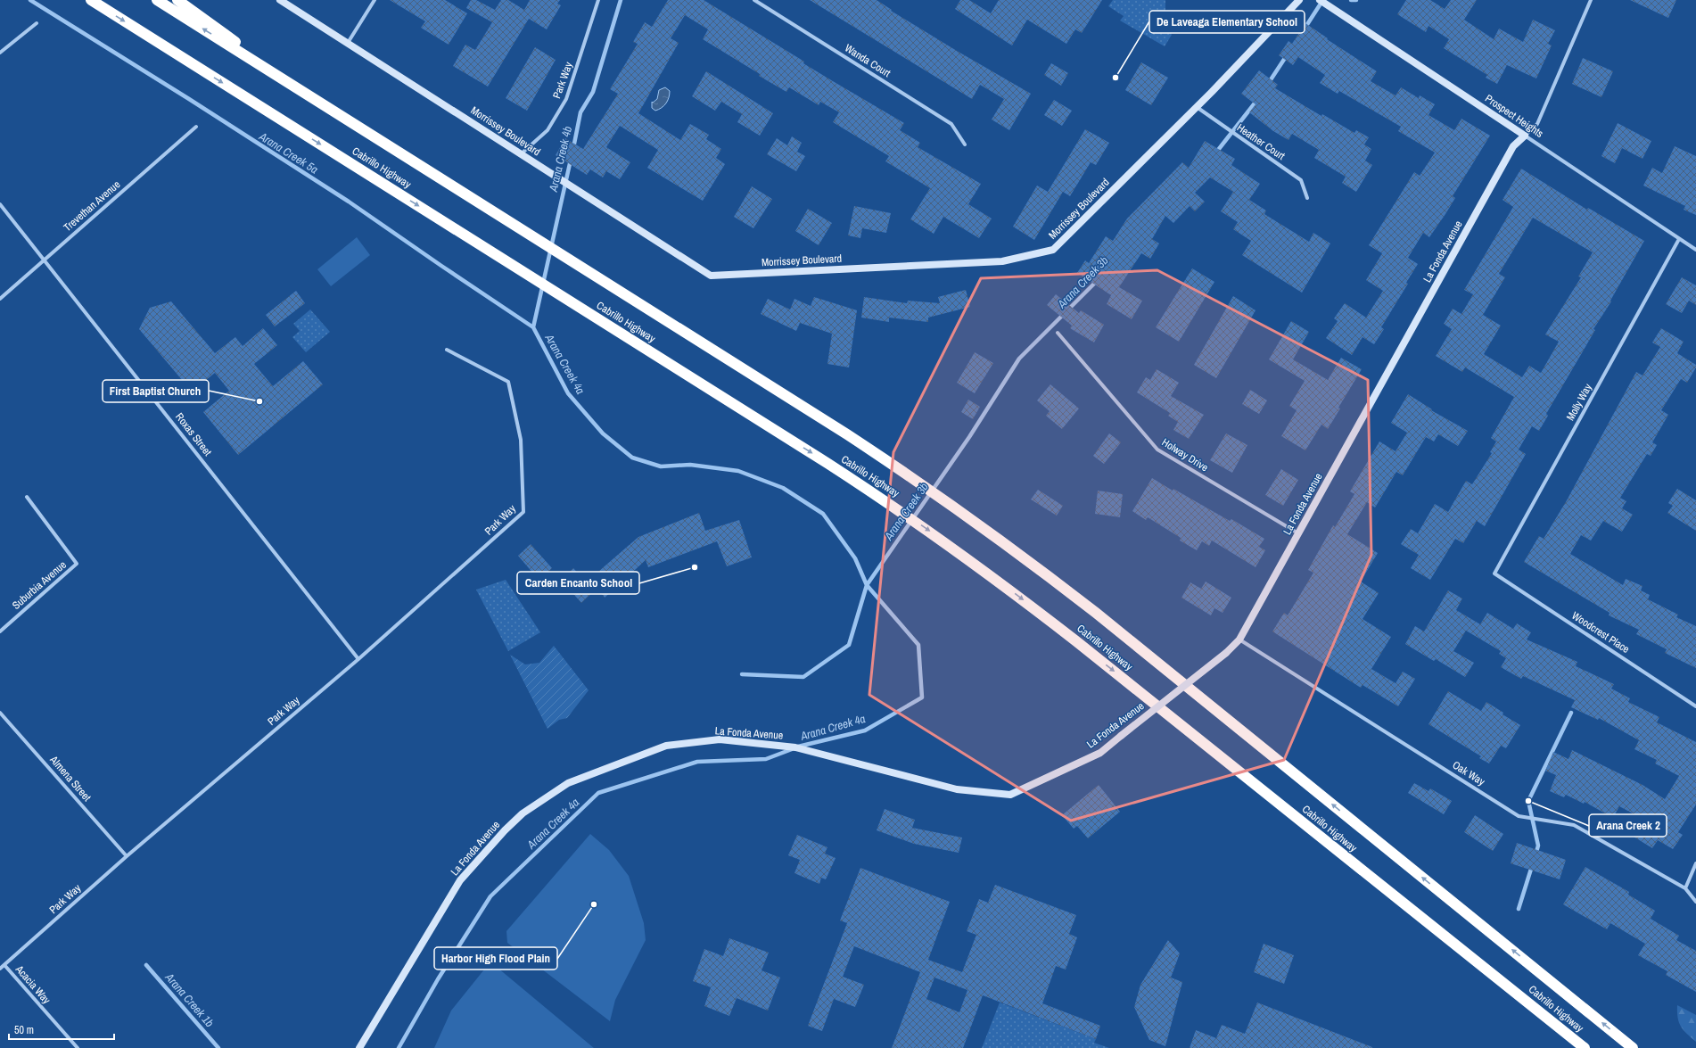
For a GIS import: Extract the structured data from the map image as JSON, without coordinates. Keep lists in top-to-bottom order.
{
  "streets": {
    "highway": ["Cabrillo Highway"],
    "street": [
      "Wanda Court",
      "Park Way",
      "Prospect Heights",
      "Morrissey Boulevard",
      "Heather Court",
      "Trevethan Avenue",
      "La Fonda Avenue",
      "Molly Way",
      "Roxas Street",
      "Holway Drive",
      "Suburbia Avenue",
      "Woodcrest Place",
      "Oak Way",
      "Almena Street",
      "Acacia Way"
    ]
  },
  "crossings": [
    ["Park Way", "Morrissey Boulevard"],
    ["Park Way", "Roxas Street"],
    ["Park Way", "Almena Street"],
    ["Park Way", "Acacia Way"],
    ["Prospect Heights", "La Fonda Avenue"],
    ["Prospect Heights", "Molly Way"],
    ["Morrissey Boulevard", "Heather Court"],
    ["Trevethan Avenue", "Roxas Street"],
    ["La Fonda Avenue", "Holway Drive"],
    ["La Fonda Avenue", "Oak Way"],
    ["Molly Way", "Woodcrest Place"]
  ],
  "water": [
    "Arana Creek 5a",
    "Arana Creek 4b",
    "Arana Creek 3b",
    "Arana Creek 4a",
    "Arana Creek 1b"
  ],
  "places": [
    "De Laveaga Elementary School",
    "First Baptist Church",
    "Carden Encanto School",
    "Arana Creek 2",
    "Harbor High Flood Plain"
  ],
  "scale_bar": "50 m"
}
